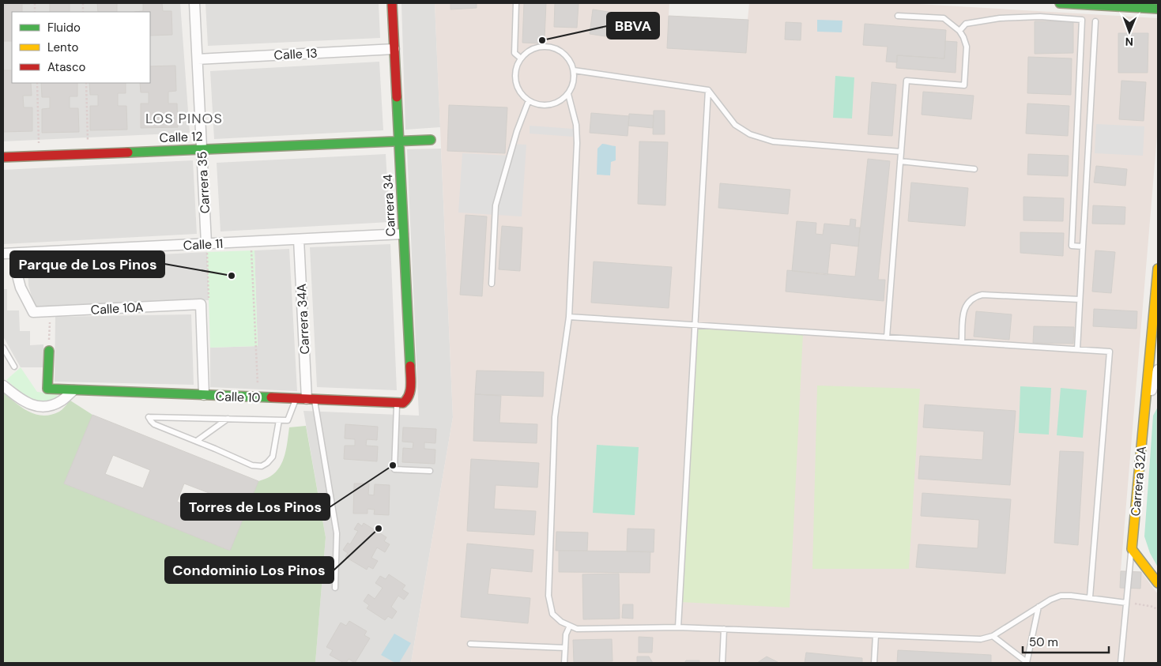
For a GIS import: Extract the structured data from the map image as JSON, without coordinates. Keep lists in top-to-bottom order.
{
  "streets": {
    "street": [
      "Calle 13",
      "Calle 12",
      "Carrera 35",
      "Carrera 34",
      "Calle 11",
      "Calle 10A",
      "Carrera 34A",
      "Calle 10",
      "Carrera 32A"
    ]
  },
  "crossings": [
    ["Calle 13", "Carrera 35"],
    ["Calle 13", "Carrera 34"],
    ["Calle 12", "Carrera 35"],
    ["Calle 12", "Carrera 34"],
    ["Carrera 35", "Calle 11"],
    ["Carrera 34", "Calle 11"],
    ["Carrera 34", "Calle 10"],
    ["Calle 11", "Calle 10A"],
    ["Calle 11", "Carrera 34A"],
    ["Carrera 34A", "Calle 10"]
  ],
  "districts": ["LOS PINOS"],
  "places": [
    "BBVA",
    "Parque de Los Pinos",
    "Torres de Los Pinos",
    "Condominio Los Pinos"
  ],
  "legend": ["Fluido", "Lento", "Atasco"],
  "scale_bar": "50 m",
  "north": "bottom"
}
